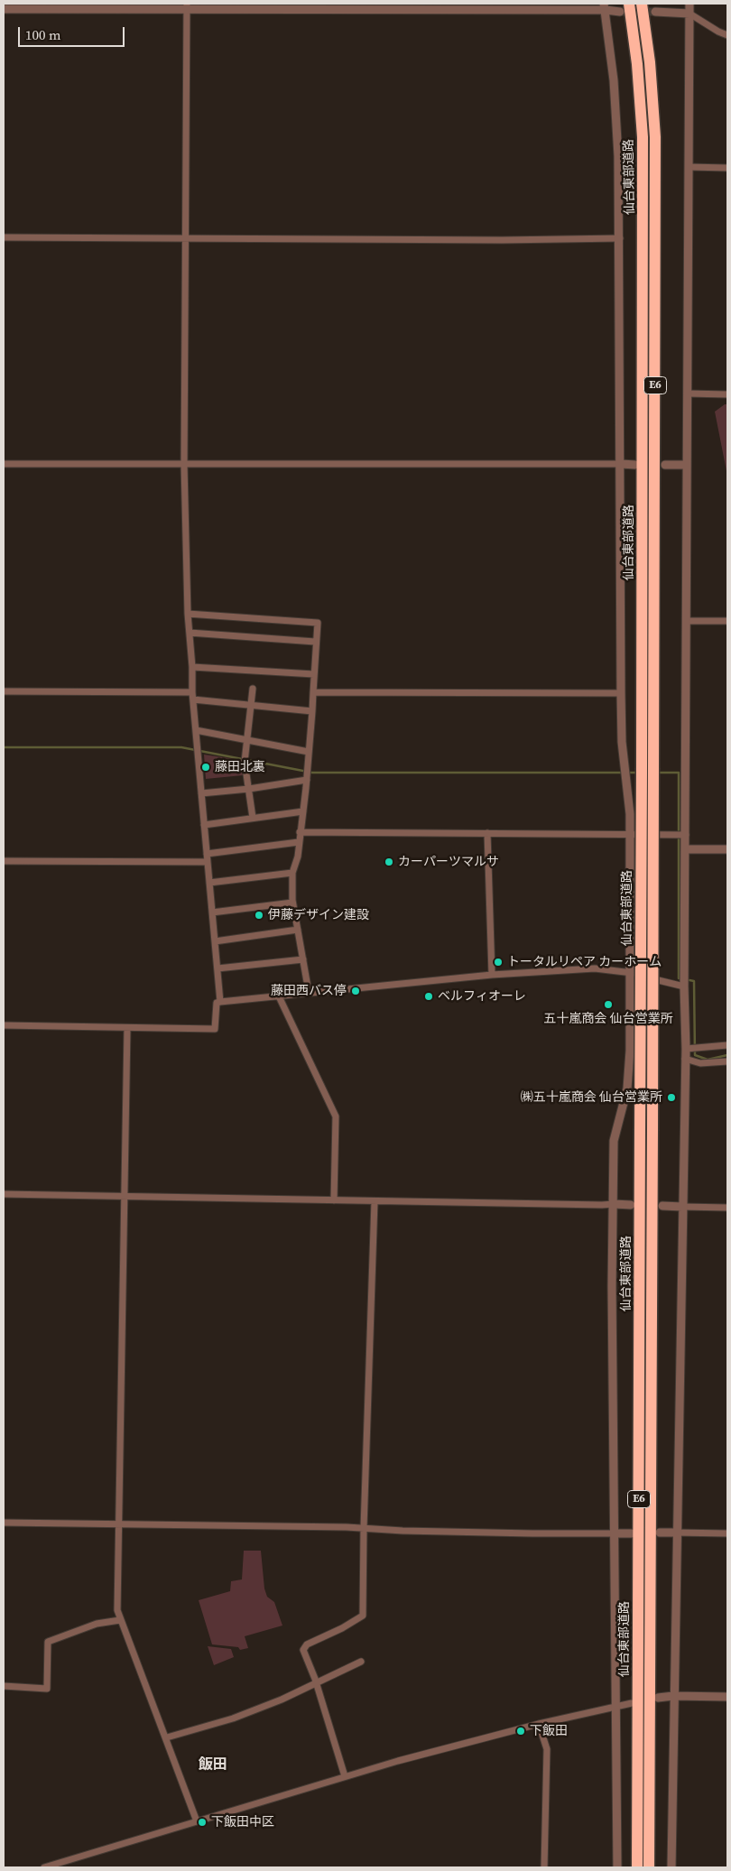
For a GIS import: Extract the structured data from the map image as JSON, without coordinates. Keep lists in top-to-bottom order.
{
  "streets": {
    "highway": ["仙台東部道路", "E6"]
  },
  "districts": ["飯田"],
  "places": [
    "藤田北裏",
    "カーパーツマルサ",
    "伊藤デザイン建設",
    "トータルリペア カーホーム",
    "藤田西バス停",
    "ベルフィオーレ",
    "五十嵐商会 仙台営業所",
    "㈱五十嵐商会 仙台営業所",
    "下飯田",
    "下飯田中区"
  ],
  "scale_bar": "100 m"
}
